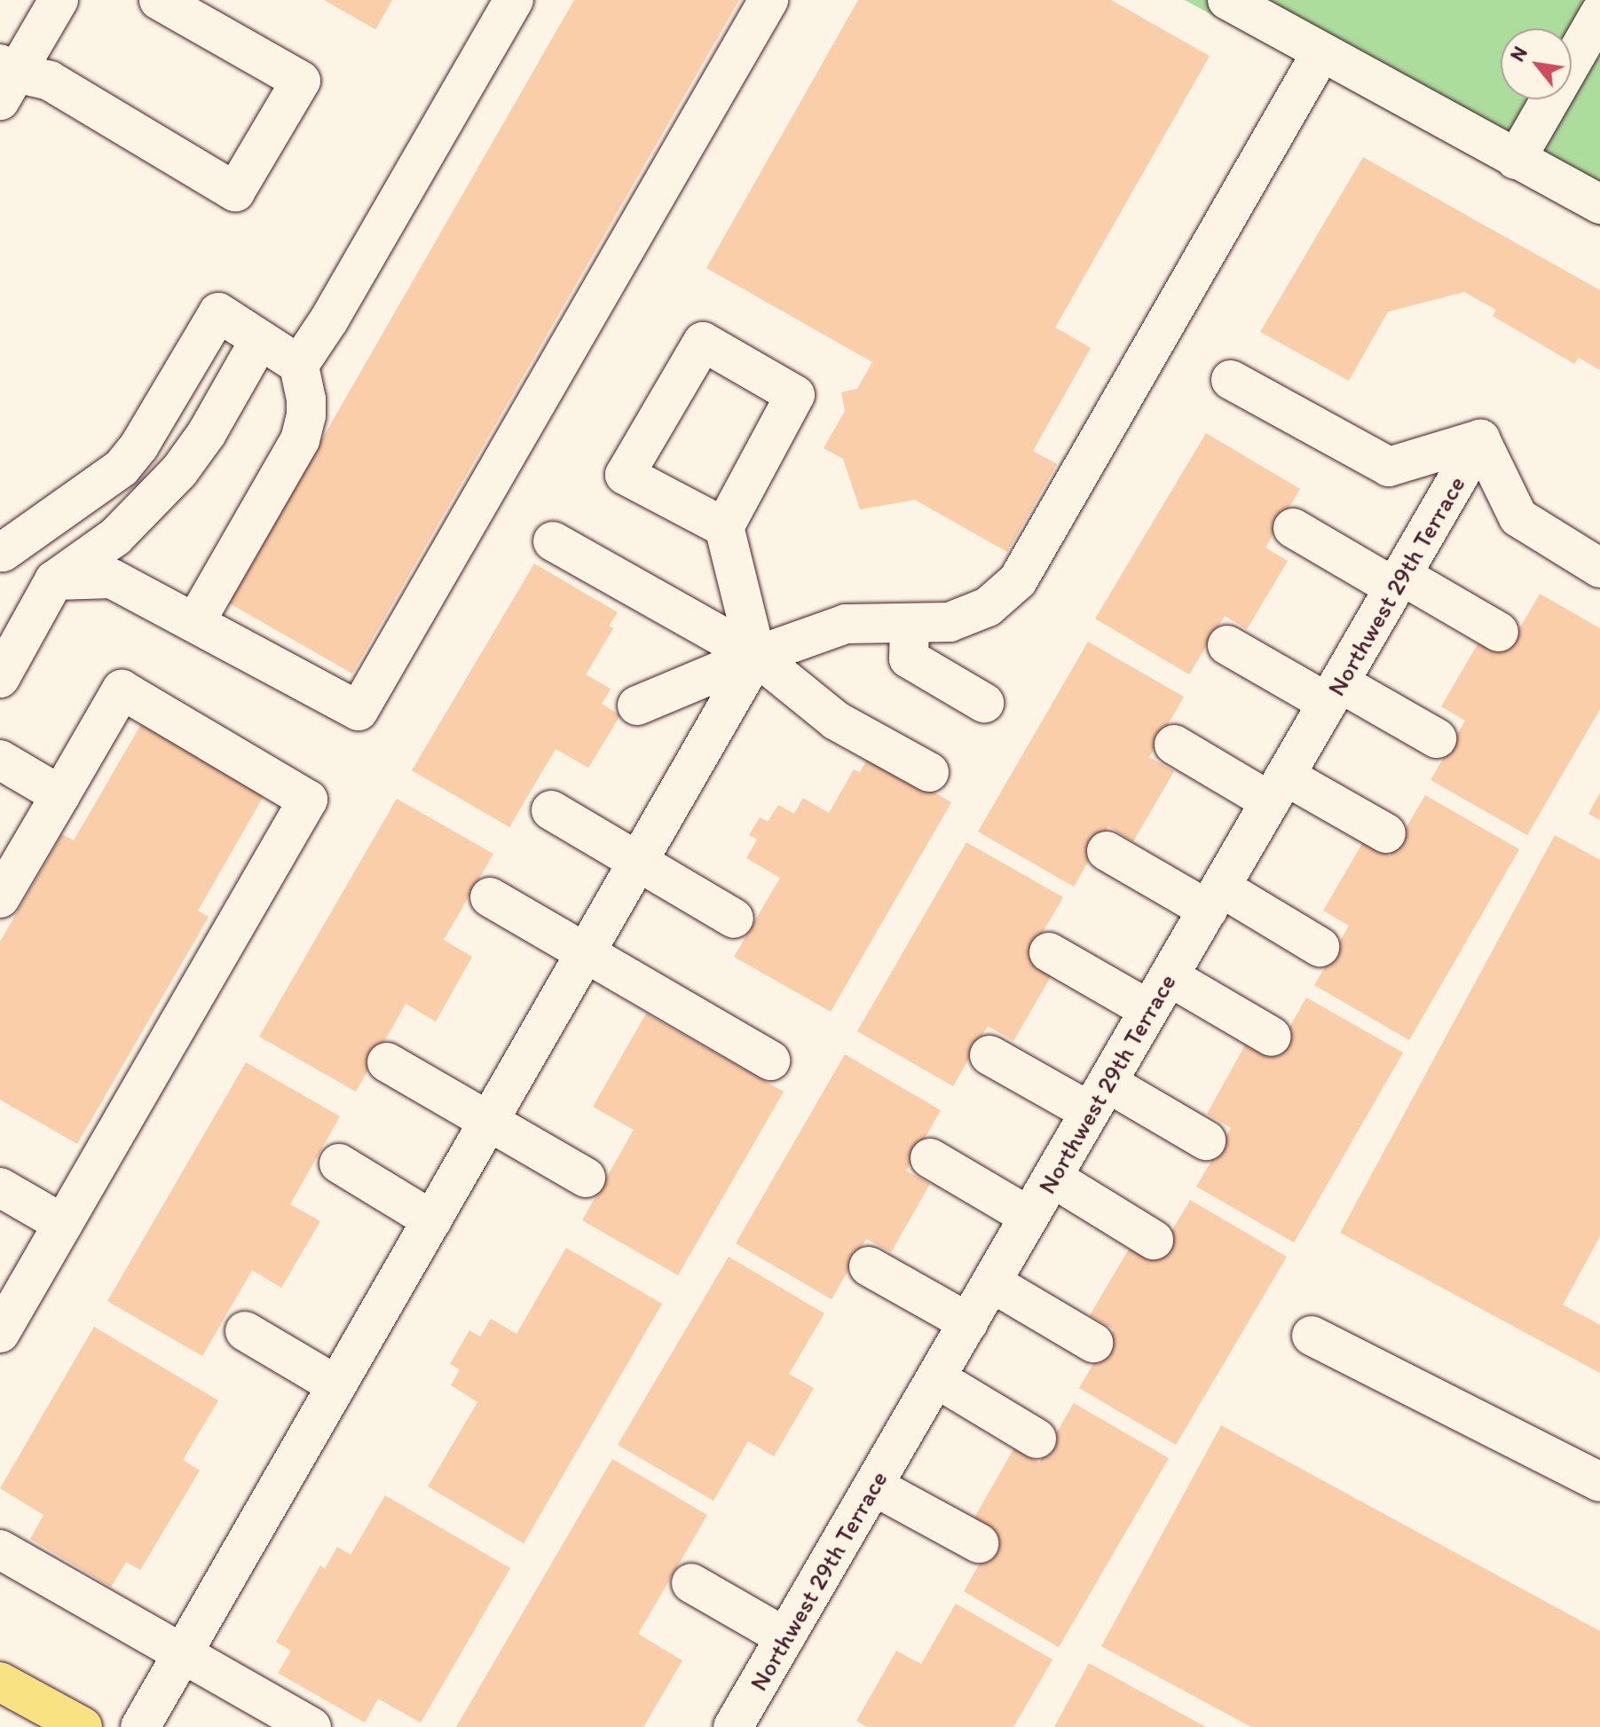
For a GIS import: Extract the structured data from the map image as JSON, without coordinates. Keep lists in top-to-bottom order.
{
  "streets": {
    "street": ["Northwest 29th Terrace"]
  },
  "north": "top left"
}
